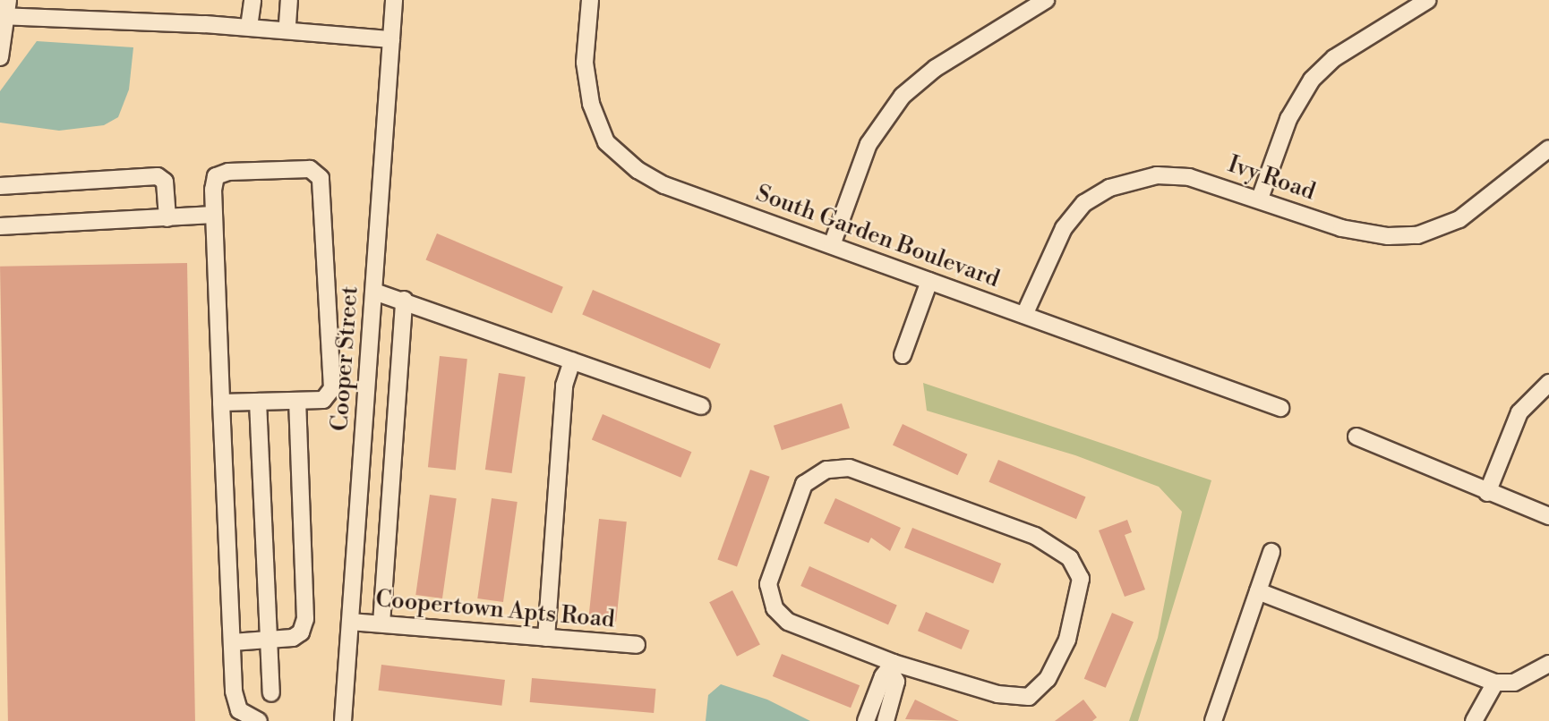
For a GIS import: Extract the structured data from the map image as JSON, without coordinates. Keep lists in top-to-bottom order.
{
  "streets": {
    "street": [
      "Ivy Road",
      "South Garden Boulevard",
      "Cooper Street",
      "Coopertown Apts Road"
    ]
  },
  "crossings": [
    ["Ivy Road", "South Garden Boulevard"],
    ["Cooper Street", "Coopertown Apts Road"]
  ]
}
